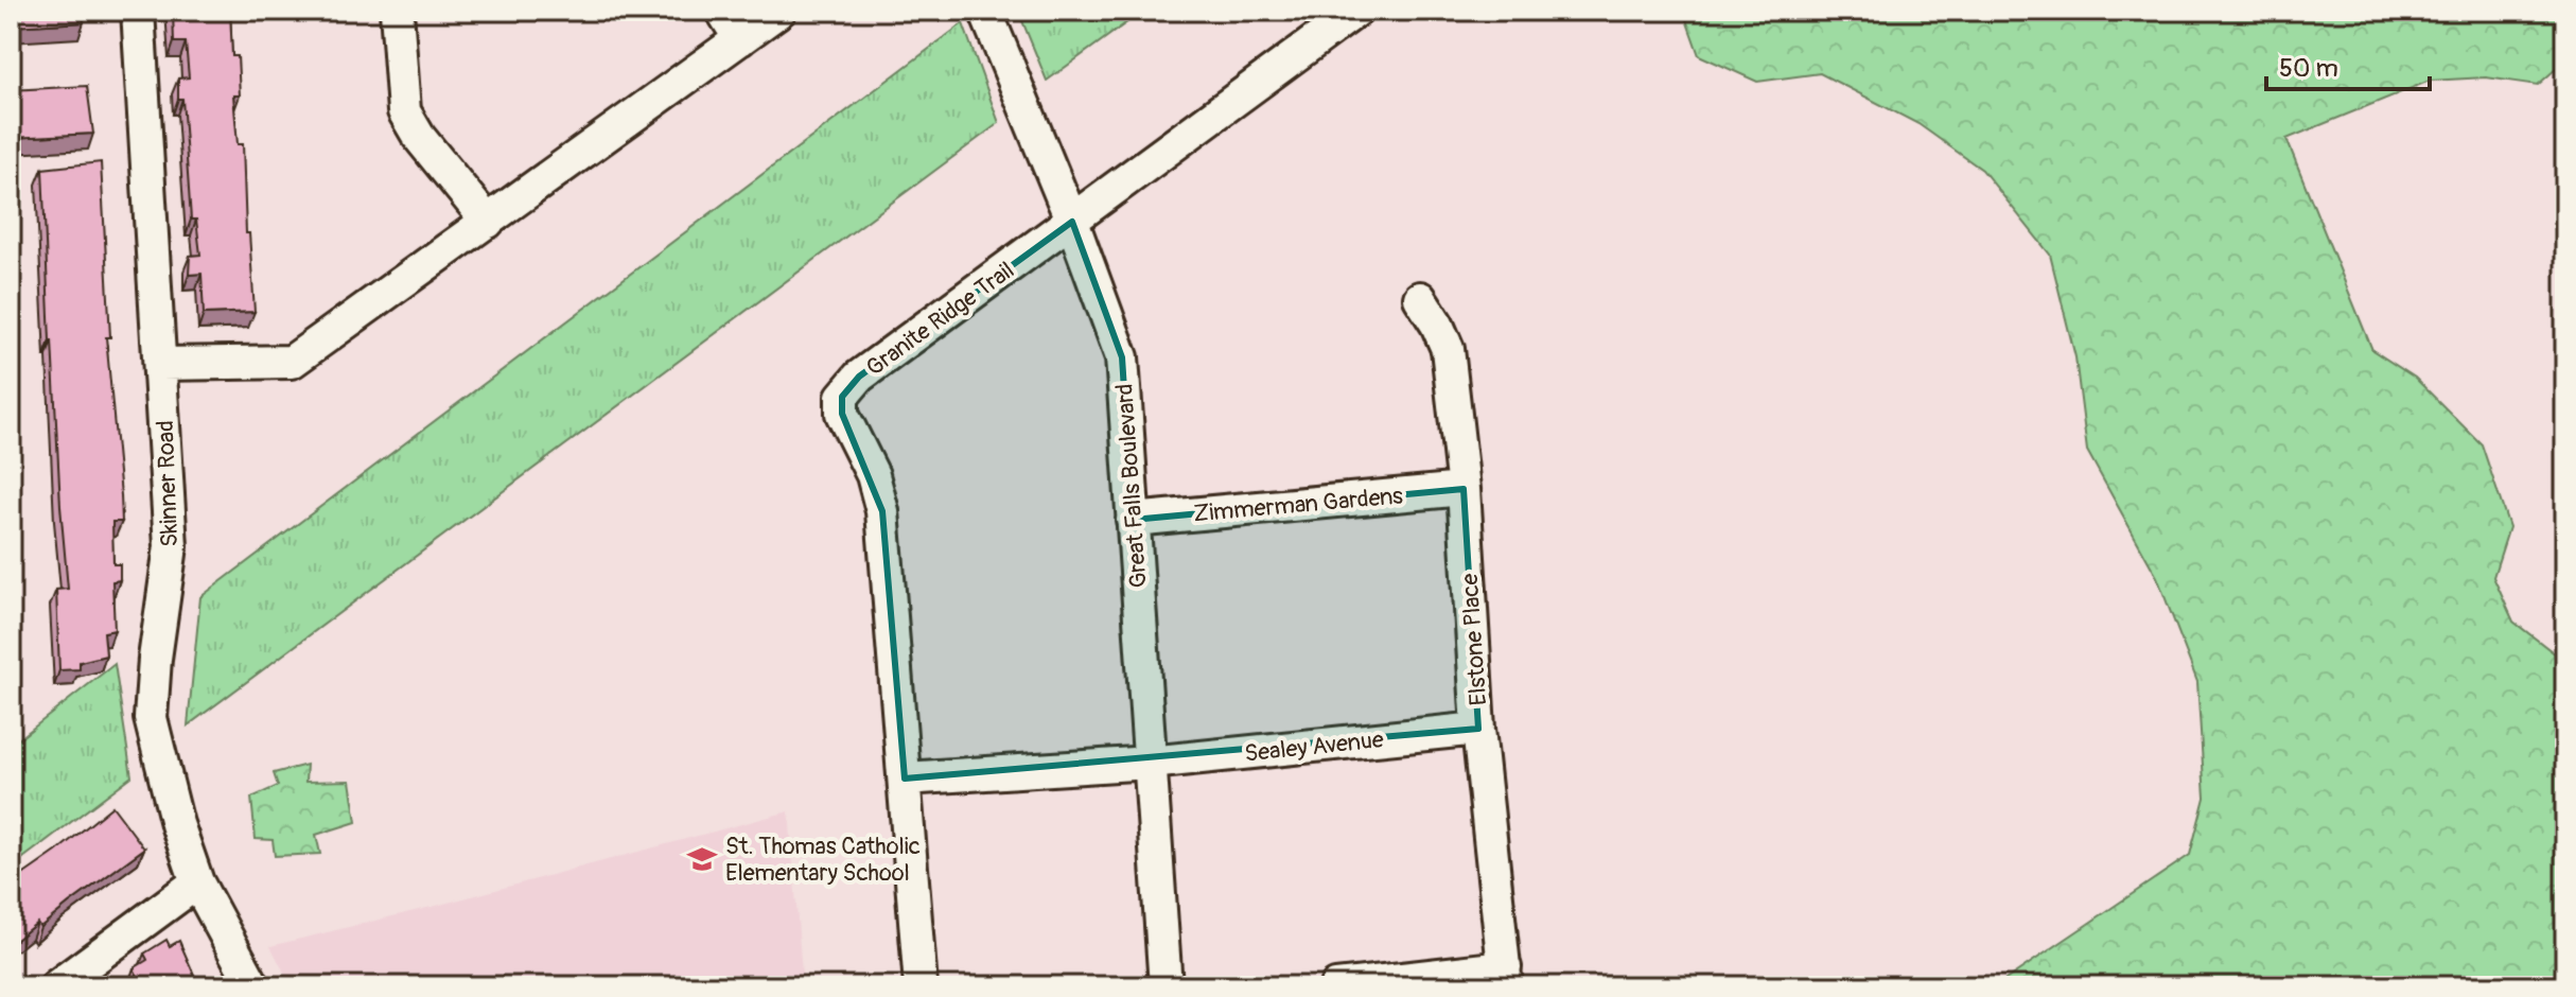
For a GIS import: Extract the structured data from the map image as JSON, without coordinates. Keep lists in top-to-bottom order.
{
  "streets": {
    "street": [
      "Granite Ridge Trail",
      "Skinner Road",
      "Great Falls Boulevard",
      "Zimmerman Gardens",
      "Elstone Place",
      "Sealey Avenue"
    ]
  },
  "crossings": [
    ["Granite Ridge Trail", "Great Falls Boulevard"],
    ["Great Falls Boulevard", "Zimmerman Gardens"],
    ["Great Falls Boulevard", "Sealey Avenue"],
    ["Zimmerman Gardens", "Elstone Place"],
    ["Elstone Place", "Sealey Avenue"]
  ],
  "places": {
    "school or university": ["St. Thomas Catholic Elementary School"]
  },
  "scale_bar": "50 m"
}
